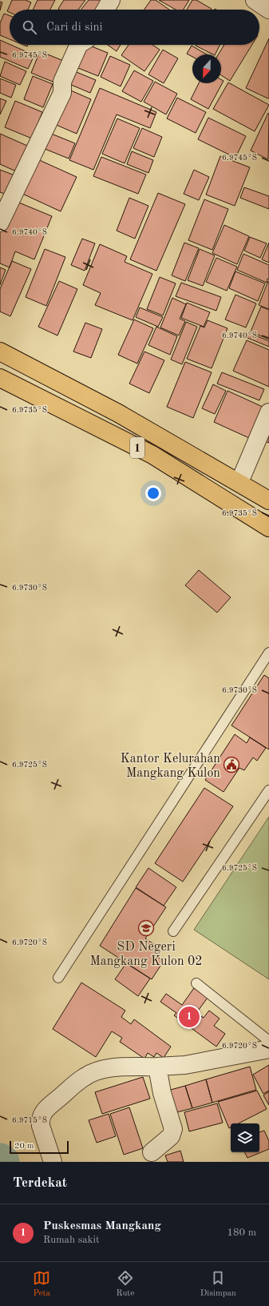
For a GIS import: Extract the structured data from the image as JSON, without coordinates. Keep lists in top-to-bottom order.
{
  "streets": {
    "highway": ["1"]
  },
  "places": {
    "public building": ["Kantor Kelurahan Mangkang Kulon"],
    "school or university": ["SD Negeri Mangkang Kulon 02"]
  },
  "scale_bar": "20 m",
  "north": "bottom",
  "page": {
    "search": "Cari di sini",
    "pins": "1",
    "scale": "20 m",
    "heading": "Terdekat",
    "list": [
      {
        "mark": "1",
        "name": "Puskesmas Mangkang",
        "note": "Rumah sakit",
        "value": "180 m"
      }
    ],
    "nav": ["Peta", "Rute", "Disimpan"]
  },
  "coordinates": [
    "6.9745°S",
    "6.9740°S",
    "6.9735°S",
    "6.9730°S",
    "6.9725°S",
    "6.9720°S",
    "6.9715°S"
  ]
}
